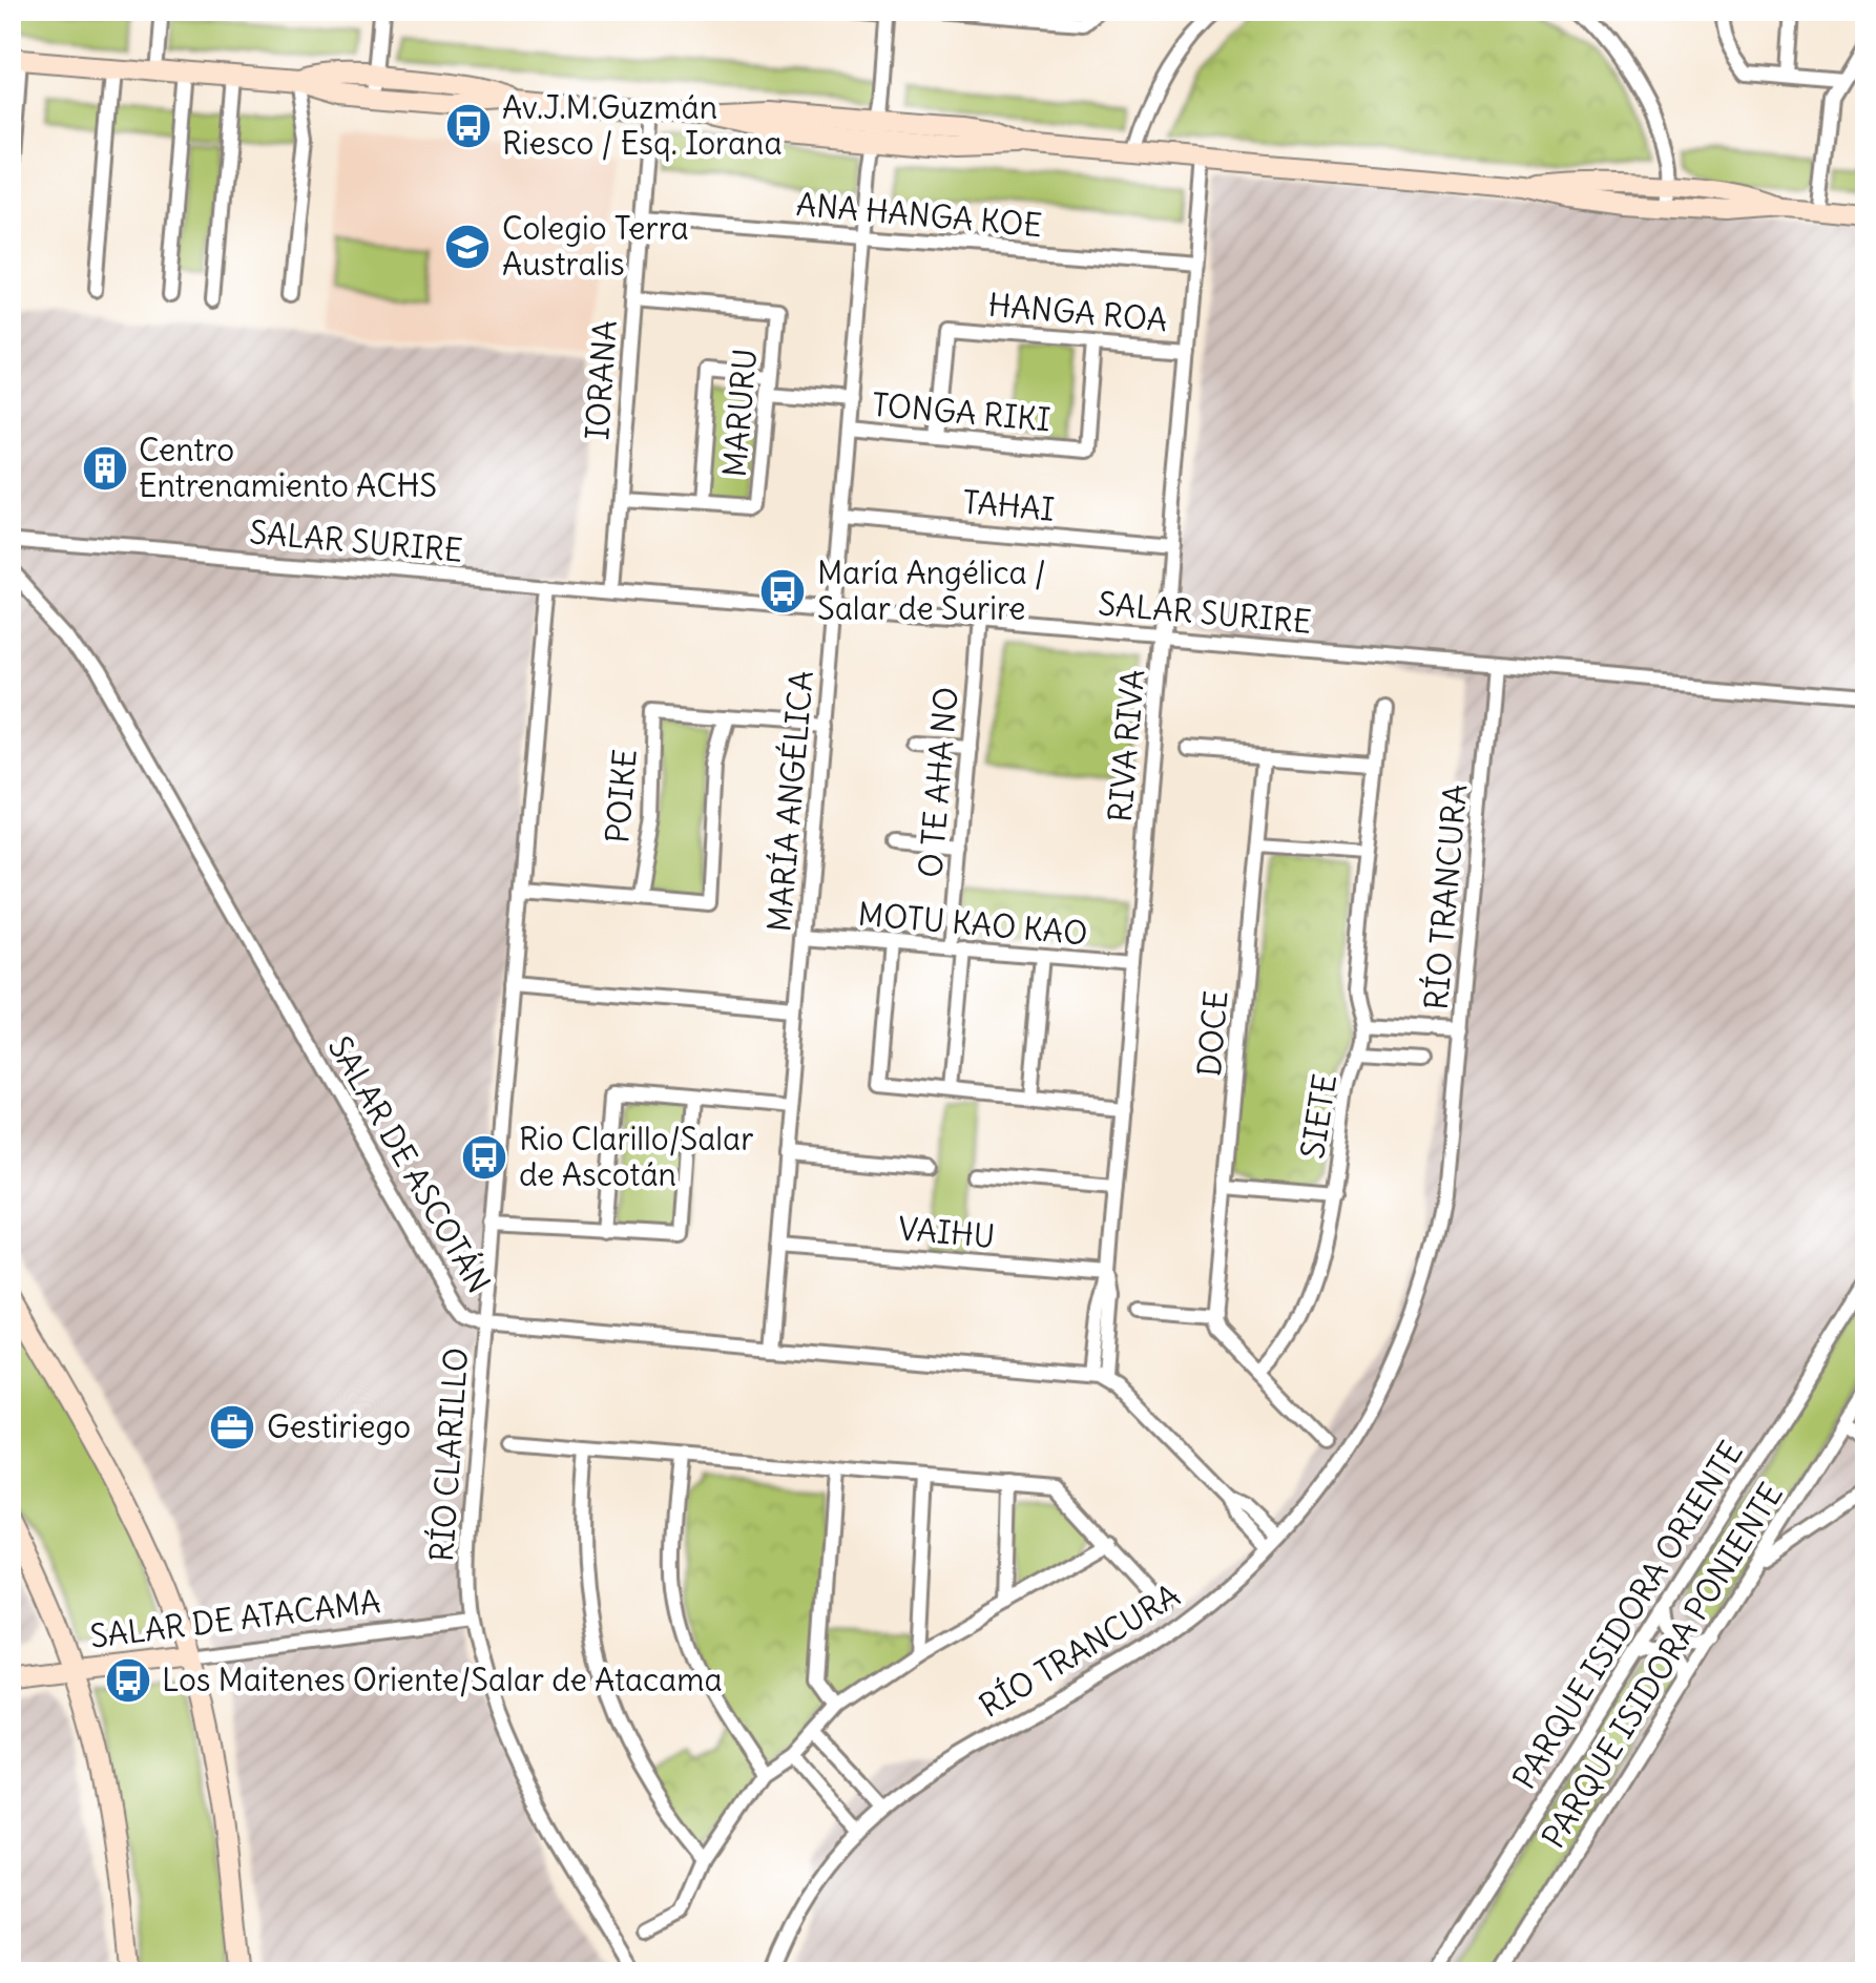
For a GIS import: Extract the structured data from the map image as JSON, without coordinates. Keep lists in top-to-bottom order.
{
  "streets": {
    "street": [
      "ANA HANGA KOE",
      "HANGA ROA",
      "IORANA",
      "MARURU",
      "TONGA RIKI",
      "TAHAI",
      "SALAR SURIRE",
      "RIVA RIVA",
      "O TE AHA NO",
      "POIKE",
      "MARÍA ANGÉLICA",
      "RÍO TRANCURA",
      "MOTU KAO KAO",
      "DOCE",
      "SIETE",
      "SALAR DE ASCOTÁN",
      "VAIHU",
      "RÍO CLARILLO",
      "PARQUE ISIDORA ORIENTE",
      "SALAR DE ATACAMA",
      "PARQUE ISIDORA PONIENTE"
    ]
  },
  "crossings": [
    ["ANA HANGA KOE", "IORANA"],
    ["ANA HANGA KOE", "RIVA RIVA"],
    ["ANA HANGA KOE", "MARÍA ANGÉLICA"],
    ["HANGA ROA", "TONGA RIKI"],
    ["HANGA ROA", "RIVA RIVA"],
    ["IORANA", "MARURU"],
    ["IORANA", "SALAR SURIRE"],
    ["TONGA RIKI", "MARÍA ANGÉLICA"],
    ["TAHAI", "RIVA RIVA"],
    ["TAHAI", "MARÍA ANGÉLICA"],
    ["SALAR SURIRE", "RIVA RIVA"],
    ["SALAR SURIRE", "O TE AHA NO"],
    ["SALAR SURIRE", "MARÍA ANGÉLICA"],
    ["SALAR SURIRE", "RÍO TRANCURA"],
    ["SALAR SURIRE", "RÍO CLARILLO"],
    ["RIVA RIVA", "MOTU KAO KAO"],
    ["RIVA RIVA", "SALAR DE ASCOTÁN"],
    ["RIVA RIVA", "VAIHU"],
    ["O TE AHA NO", "MOTU KAO KAO"],
    ["POIKE", "MARÍA ANGÉLICA"],
    ["MARÍA ANGÉLICA", "MOTU KAO KAO"],
    ["MARÍA ANGÉLICA", "SALAR DE ASCOTÁN"],
    ["MARÍA ANGÉLICA", "VAIHU"],
    ["SALAR DE ASCOTÁN", "RÍO CLARILLO"],
    ["RÍO CLARILLO", "SALAR DE ATACAMA"]
  ],
  "places": {
    "bus stop": [
      "Av.J.M.Guzmán Riesco / Esq. Iorana",
      "María Angélica / Salar de Surire",
      "Rio Clarillo/Salar de Ascotán",
      "Los Maitenes Oriente/Salar de Atacama"
    ],
    "school or university": ["Colegio Terra Australis"],
    "building": ["Centro Entrenamiento ACHS"],
    "office": ["Gestiriego"]
  }
}
